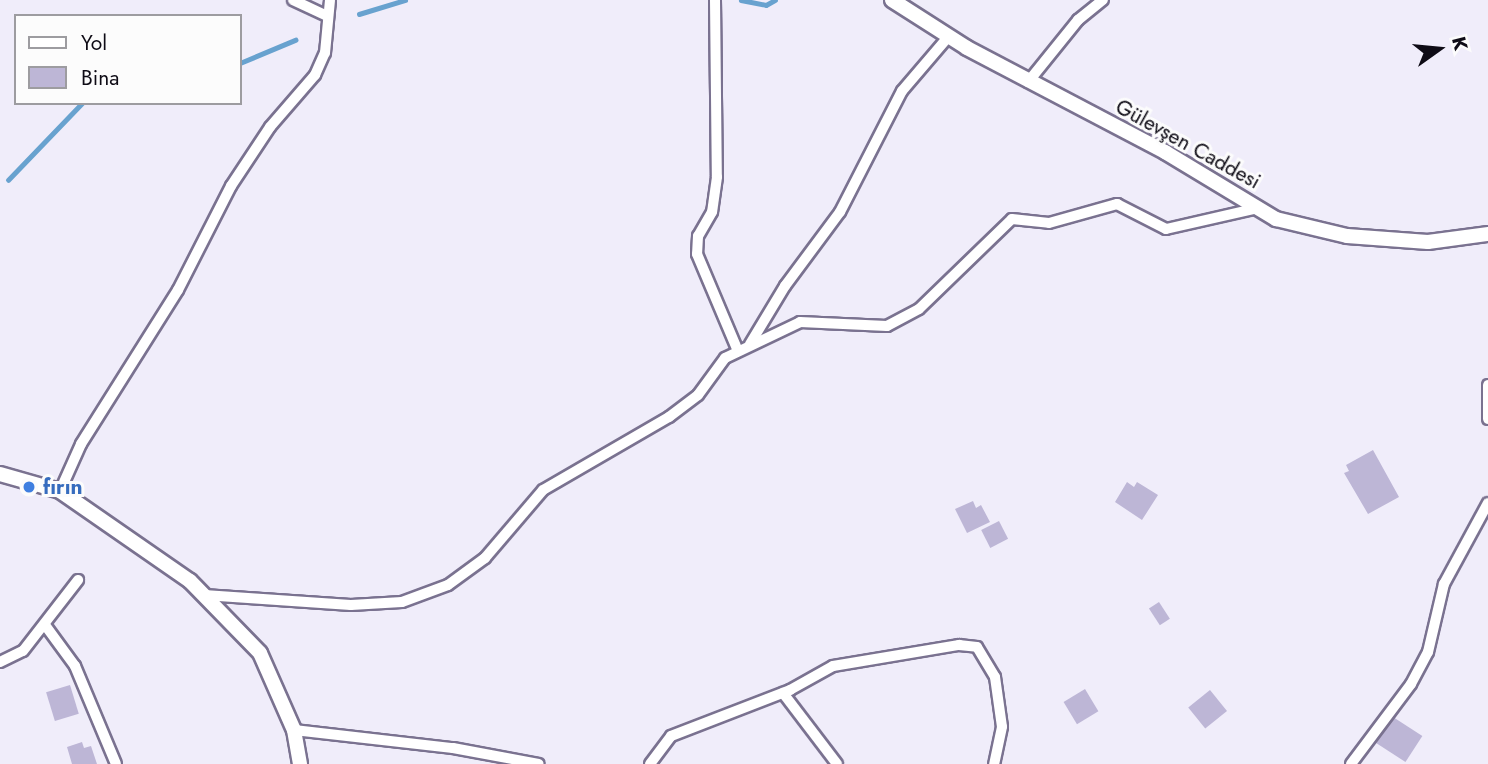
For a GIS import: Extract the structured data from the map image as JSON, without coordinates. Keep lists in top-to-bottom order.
{
  "streets": {
    "street": ["Gülevşen Caddesi"]
  },
  "places": ["fırın"],
  "legend": ["Yol", "Bina"],
  "north": "right"
}
